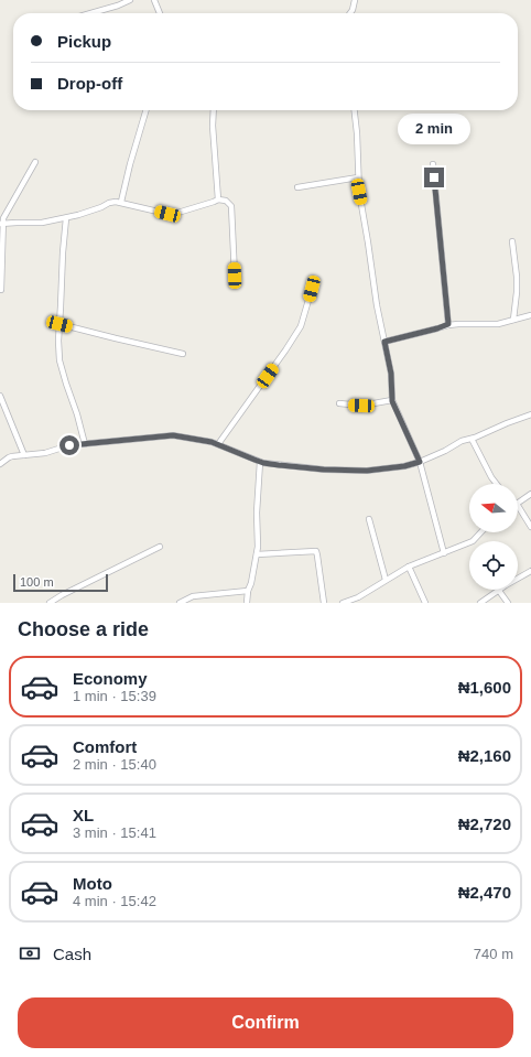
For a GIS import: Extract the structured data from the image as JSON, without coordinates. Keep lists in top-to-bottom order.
{
  "scale_bar": "100 m",
  "north": "left",
  "page": {
    "banner": ["Pickup", "Drop-off"],
    "bubble": "2 min",
    "scale": "100 m",
    "heading": "Choose a ride",
    "list": [
      {
        "name": "Economy",
        "note": "1 min · 15:39",
        "value": "₦1,600"
      },
      {
        "name": "Comfort",
        "note": "2 min · 15:40",
        "value": "₦2,160"
      },
      {
        "name": "XL",
        "note": "3 min · 15:41",
        "value": "₦2,720"
      },
      {
        "name": "Moto",
        "note": "4 min · 15:42",
        "value": "₦2,470"
      }
    ],
    "pay": ["Cash", "740 m"],
    "buttons": "Confirm"
  }
}
